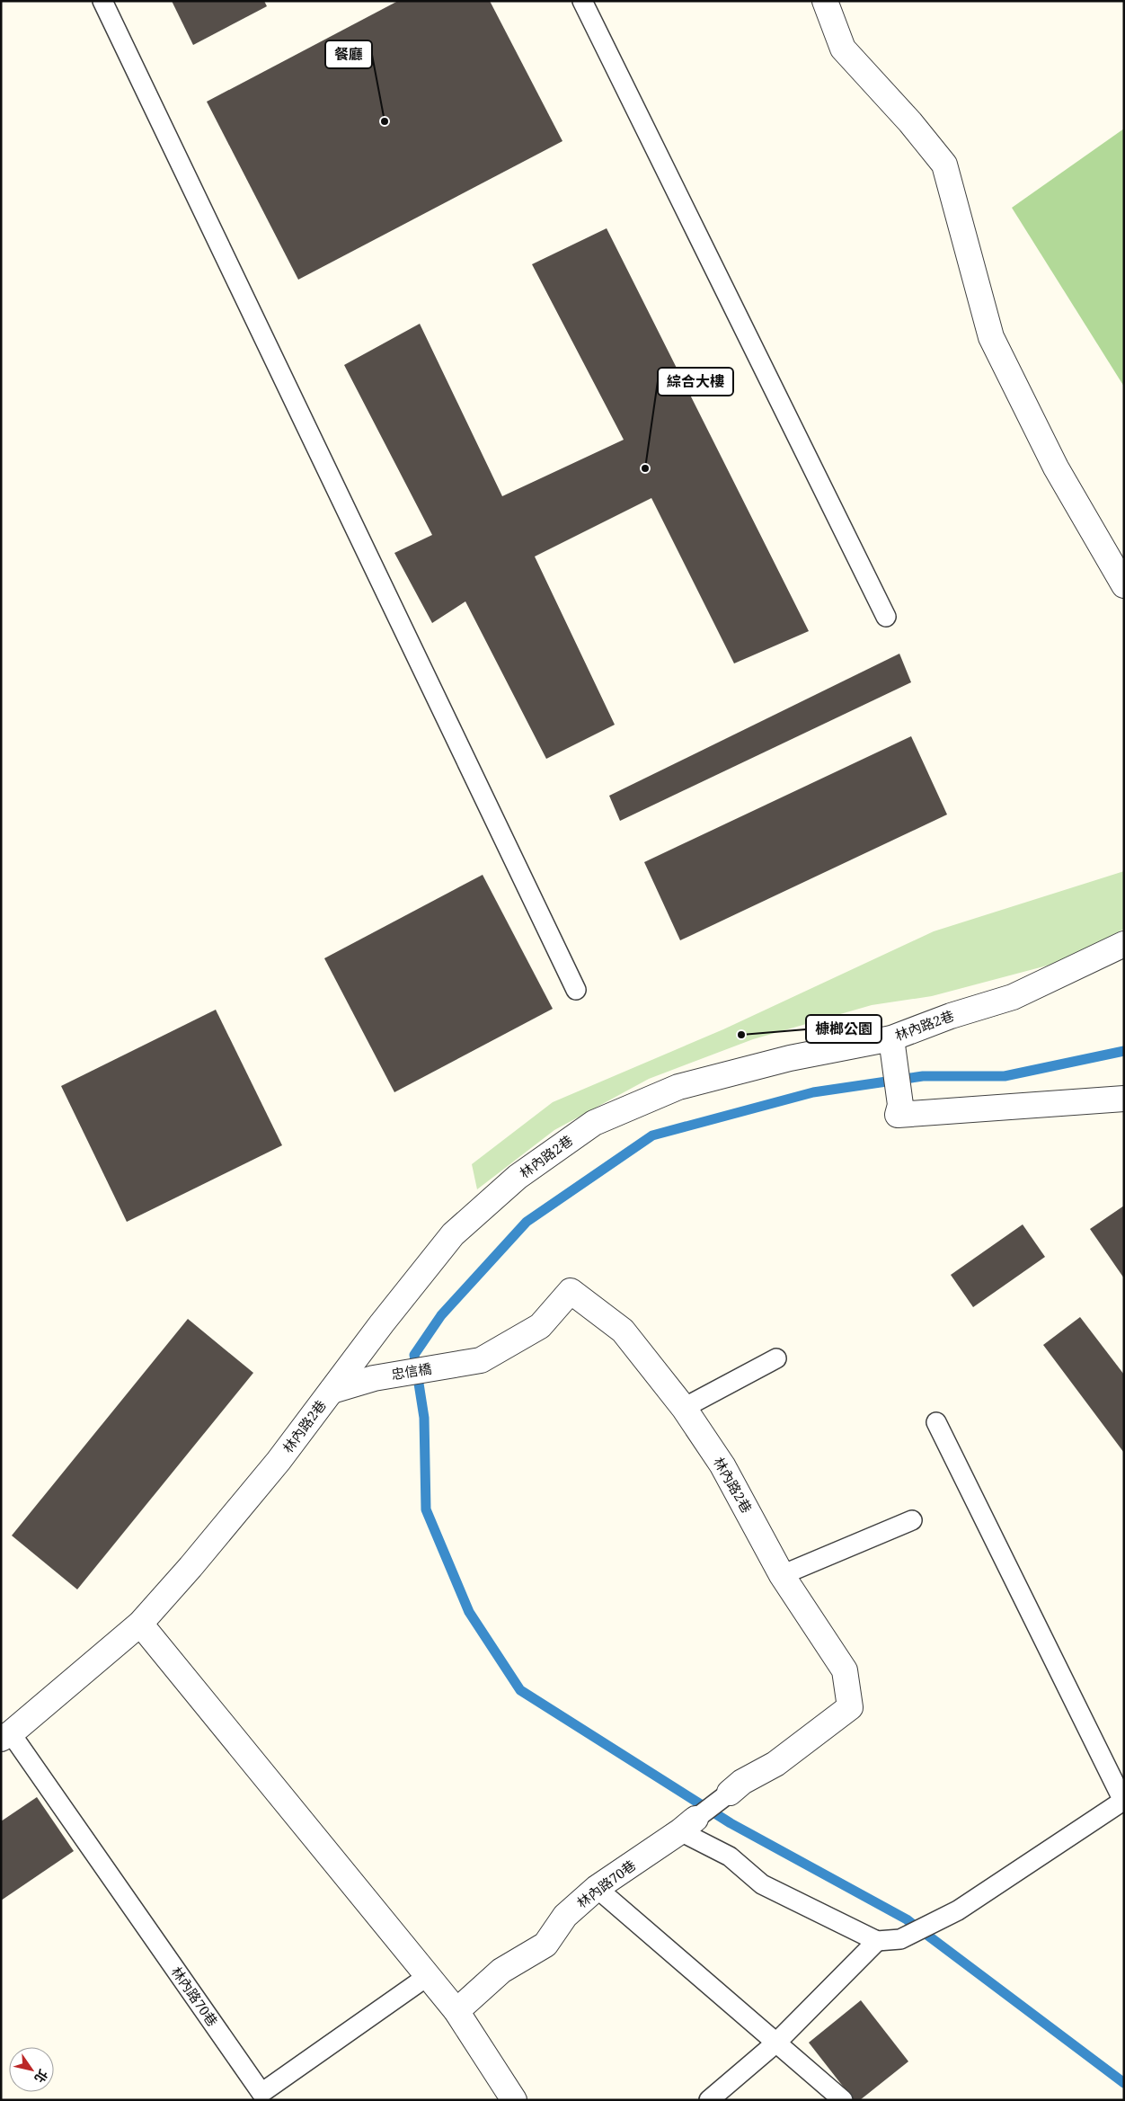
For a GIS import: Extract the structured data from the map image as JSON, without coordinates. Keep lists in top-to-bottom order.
{
  "streets": {
    "street": ["林內路2巷", "忠信橋", "林內路70巷"]
  },
  "crossings": [
    ["林內路2巷", "忠信橋"],
    ["林內路2巷", "林內路70巷"]
  ],
  "places": ["餐廳", "綜合大樓", "槺榔公園"],
  "north": "bottom right"
}
